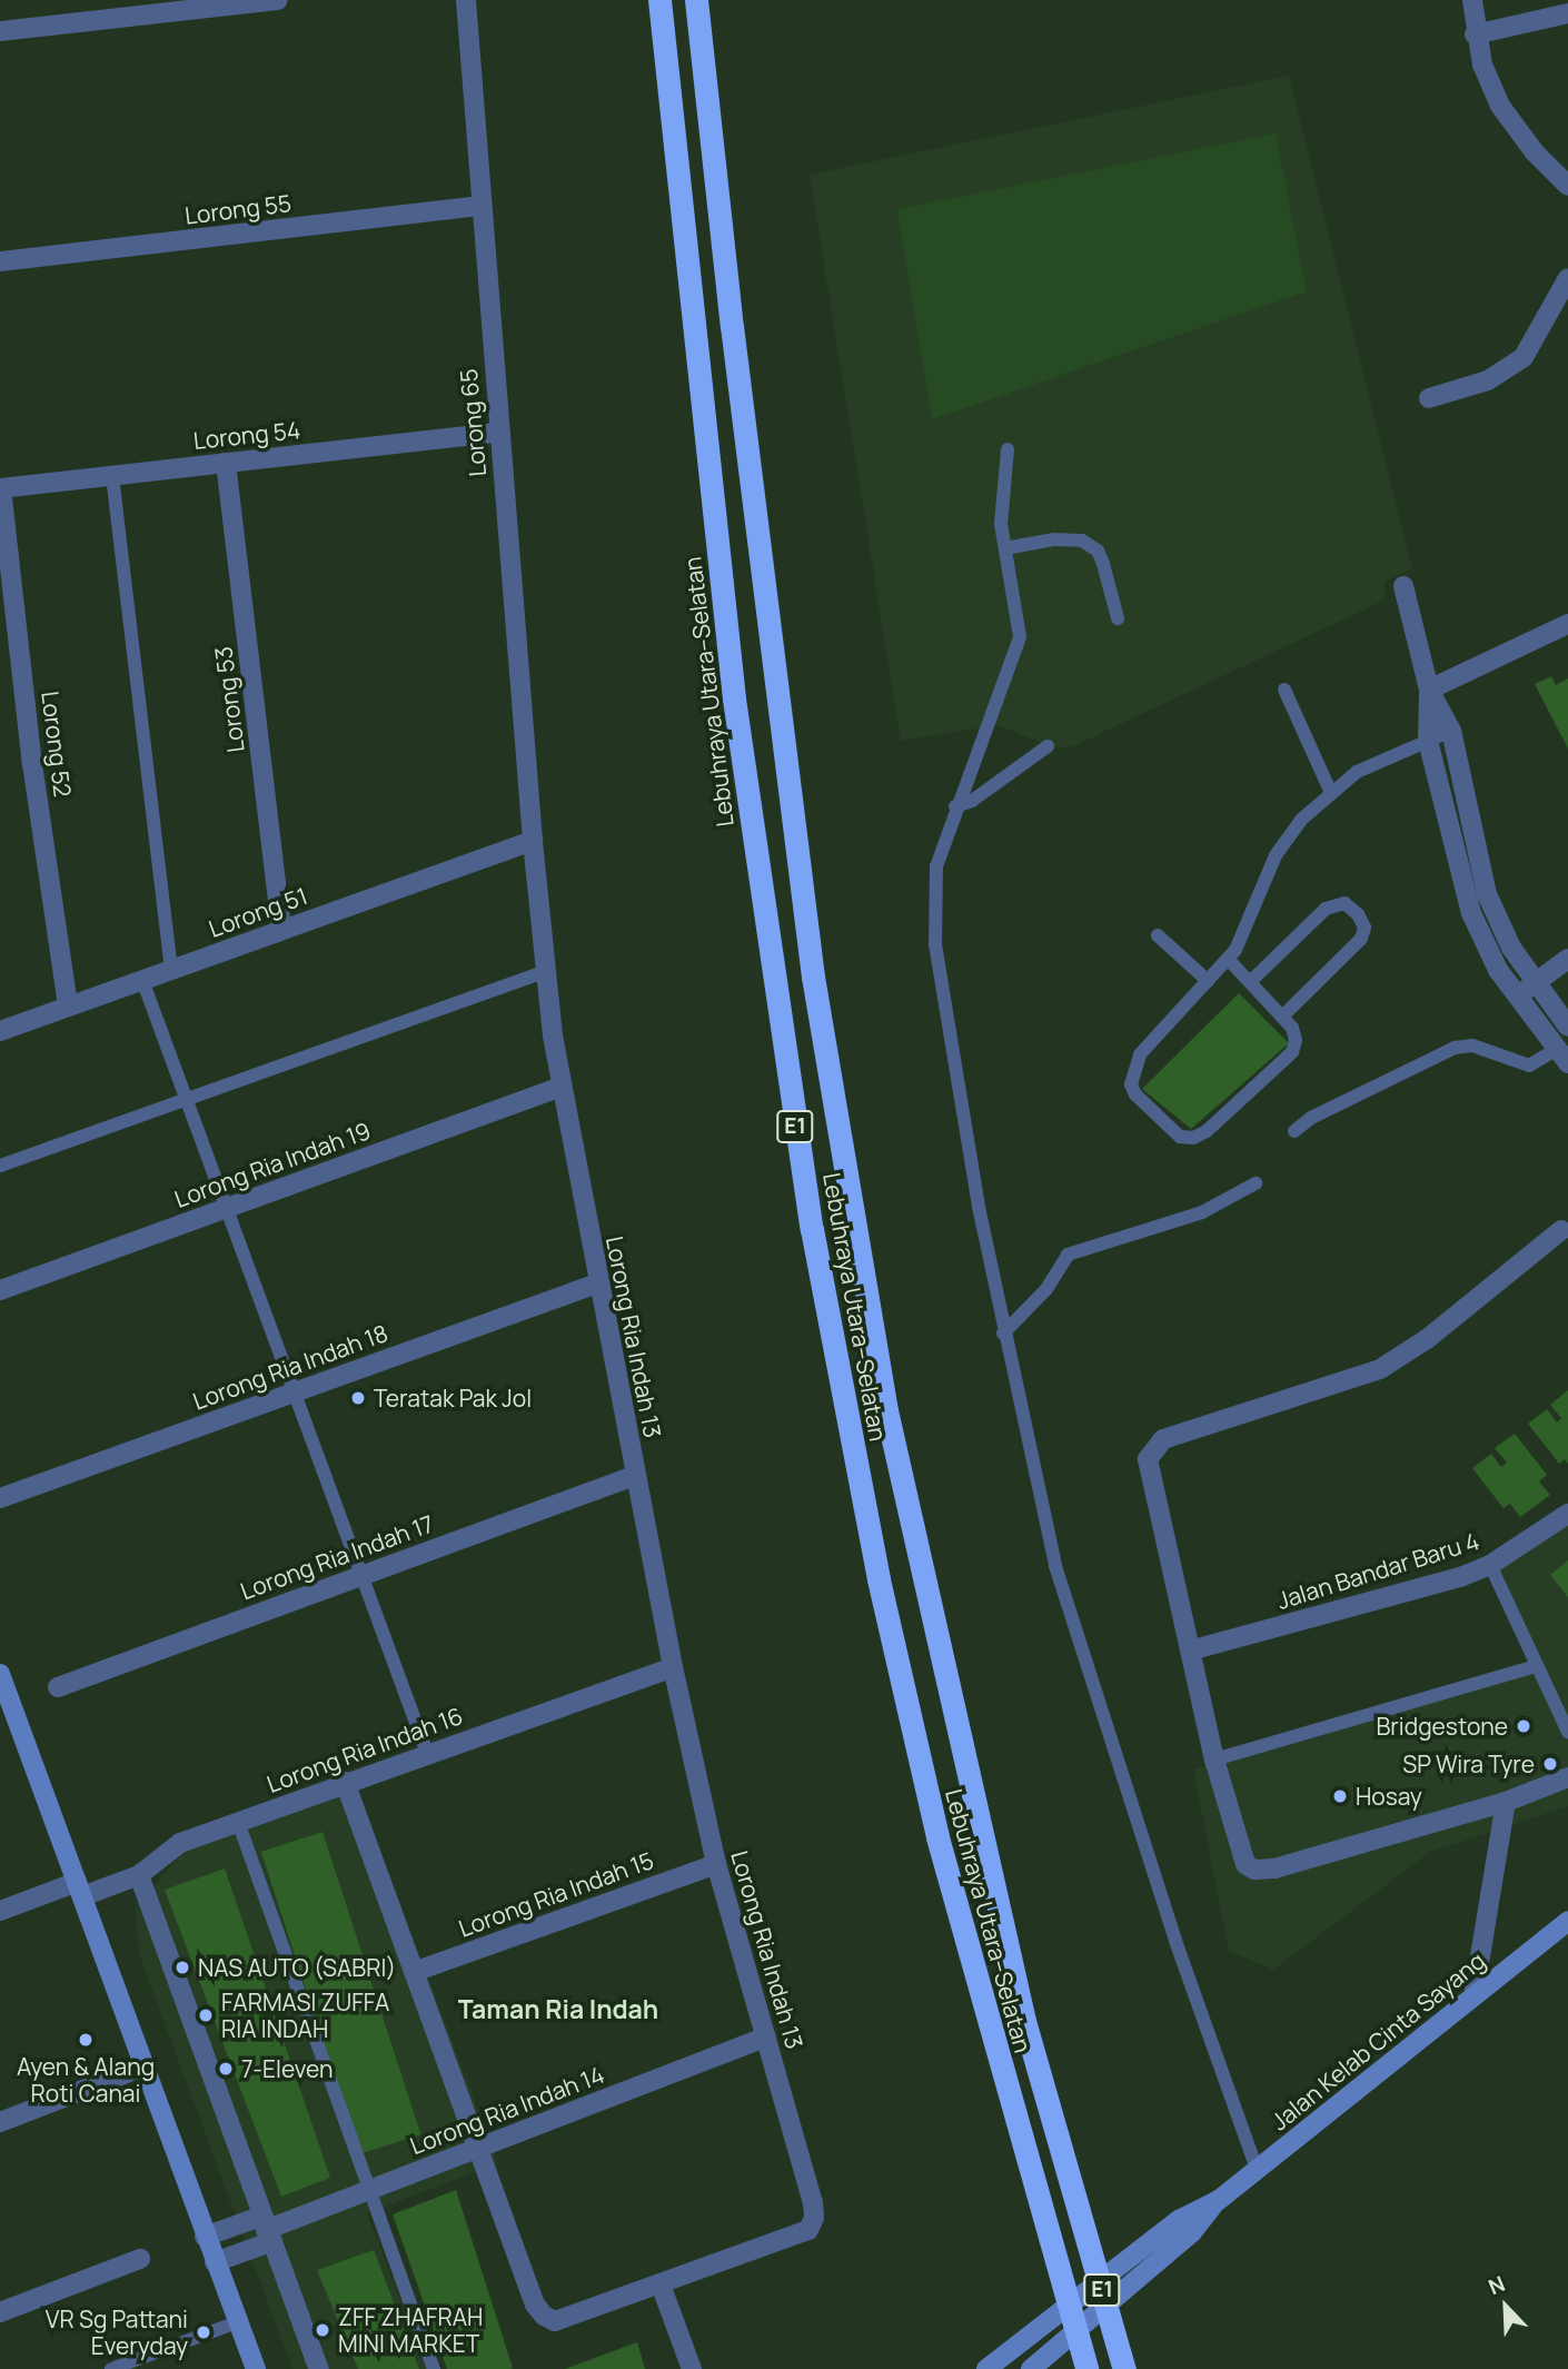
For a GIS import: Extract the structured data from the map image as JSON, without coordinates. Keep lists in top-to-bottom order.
{
  "streets": {
    "highway": ["Lebuhraya Utara–Selatan", "E1"],
    "main road": ["Jalan Kelab Cinta Sayang"],
    "street": [
      "Lorong 55",
      "Lorong 65",
      "Lorong 54",
      "Lorong 53",
      "Lorong 52",
      "Lorong 51",
      "Lorong Ria Indah 19",
      "Lorong Ria Indah 13",
      "Lorong Ria Indah 18",
      "Lorong Ria Indah 17",
      "Jalan Bandar Baru 4",
      "Lorong Ria Indah 16",
      "Lorong Ria Indah 15",
      "Lorong Ria Indah 14"
    ]
  },
  "crossings": [
    ["Lorong 55", "Lorong 65"],
    ["Lorong 65", "Lorong 54"],
    ["Lorong 65", "Lorong 51"],
    ["Lorong 65", "Lorong Ria Indah 13"],
    ["Lorong 54", "Lorong 53"],
    ["Lorong 54", "Lorong 52"],
    ["Lorong 53", "Lorong 51"],
    ["Lorong 52", "Lorong 51"],
    ["Lorong 51", "Lorong Ria Indah 13"],
    ["Lorong Ria Indah 19", "Lorong Ria Indah 13"],
    ["Lorong Ria Indah 13", "Lorong Ria Indah 18"],
    ["Lorong Ria Indah 13", "Lorong Ria Indah 17"],
    ["Lorong Ria Indah 13", "Lorong Ria Indah 16"],
    ["Lorong Ria Indah 13", "Lorong Ria Indah 15"],
    ["Lorong Ria Indah 13", "Lorong Ria Indah 14"]
  ],
  "districts": ["Taman Ria Indah"],
  "places": [
    "Teratak Pak Jol",
    "Bridgestone",
    "SP Wira Tyre",
    "Hosay",
    "NAS AUTO (SABRI)",
    "FARMASI ZUFFA RIA INDAH",
    "Ayen & Alang Roti Canai",
    "7-Eleven",
    "ZFF ZHAFRAH MINI MARKET",
    "VR Sg Pattani Everyday"
  ],
  "north": "top left"
}
